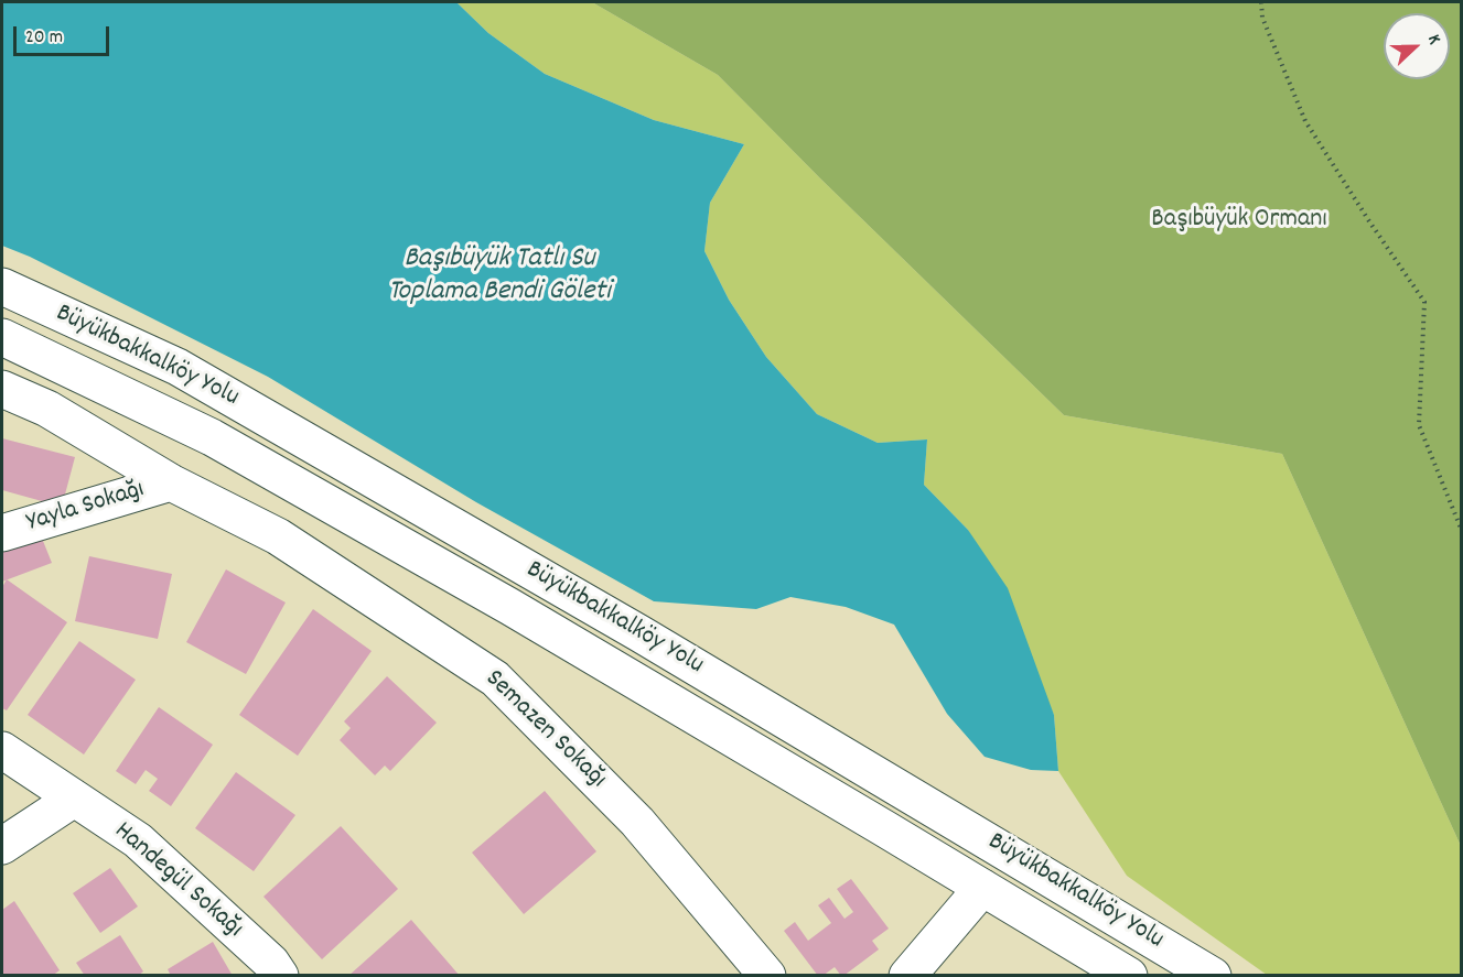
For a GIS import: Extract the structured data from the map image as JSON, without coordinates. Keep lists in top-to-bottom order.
{
  "streets": {
    "main road": [
      "Büyükbakkalköy Yolu",
      "Yayla Sokağı",
      "Semazen Sokağı",
      "Handegül Sokağı"
    ]
  },
  "crossings": [
    ["Yayla Sokağı", "Semazen Sokağı"]
  ],
  "water": ["Başıbüyük Tatlı Su Toplama Bendi Göleti"],
  "parks": ["Başıbüyük Ormanı"],
  "scale_bar": "20 m",
  "north": "right"
}
